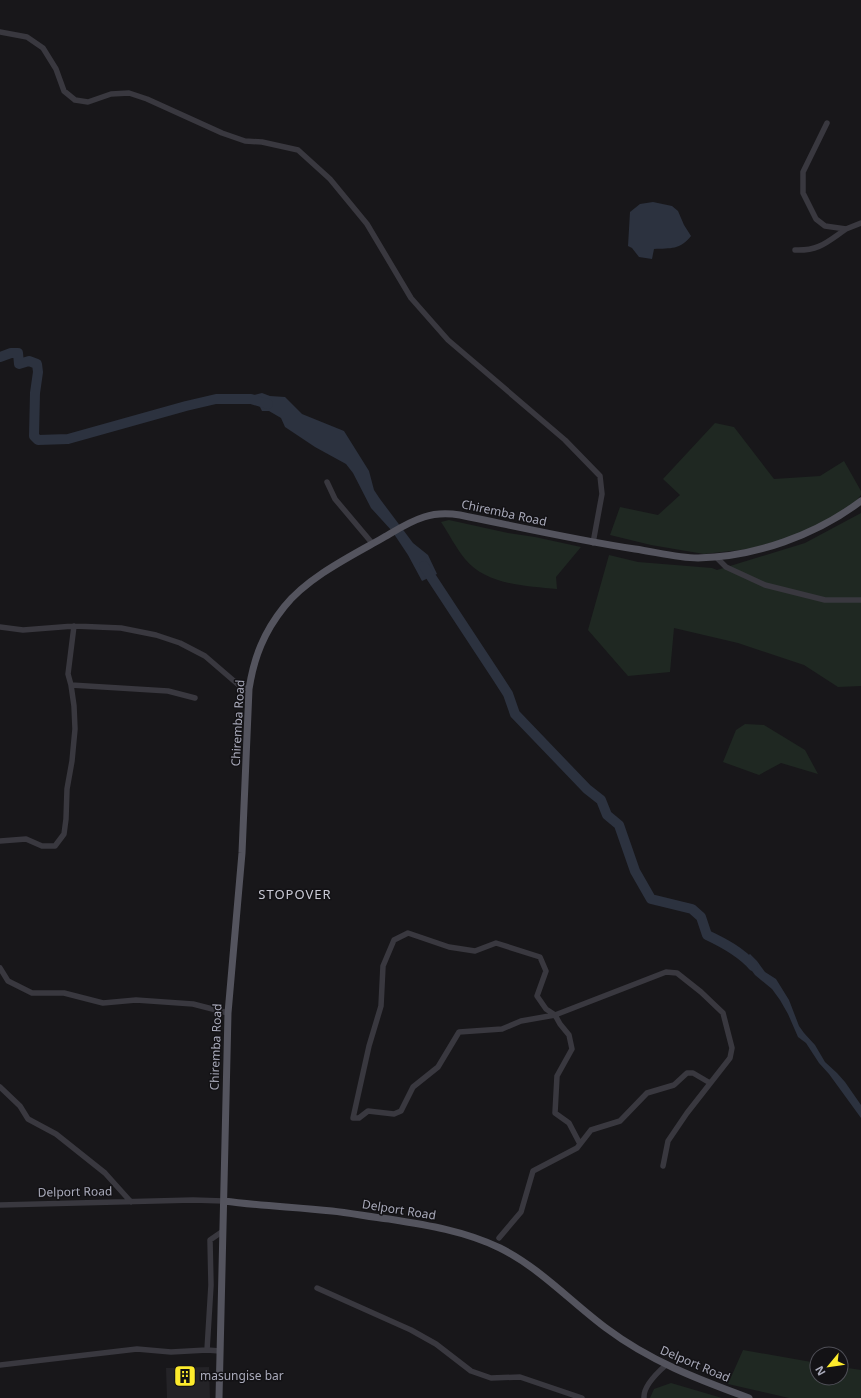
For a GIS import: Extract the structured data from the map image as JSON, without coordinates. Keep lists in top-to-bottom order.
{
  "streets": {
    "main road": ["Chiremba Road", "Delport Road"]
  },
  "crossings": [
    ["Chiremba Road", "Delport Road"]
  ],
  "districts": ["STOPOVER"],
  "places": {
    "building": ["masungise bar"]
  },
  "north": "bottom left"
}
